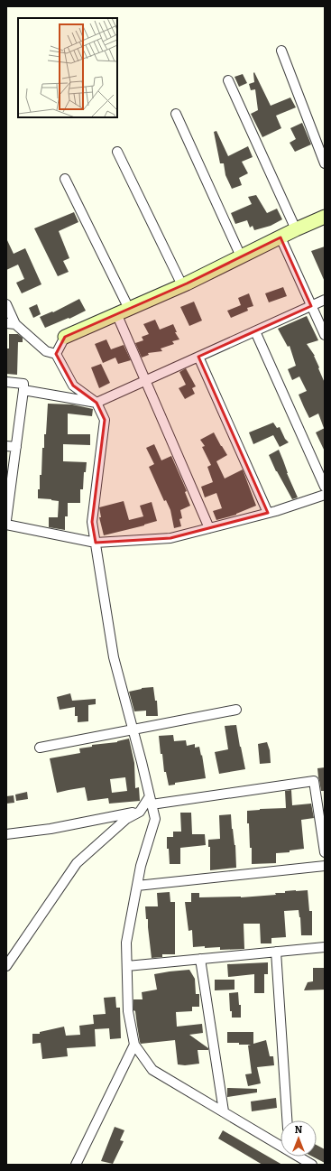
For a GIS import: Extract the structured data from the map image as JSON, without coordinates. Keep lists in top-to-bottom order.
{
  "north": "top"
}
